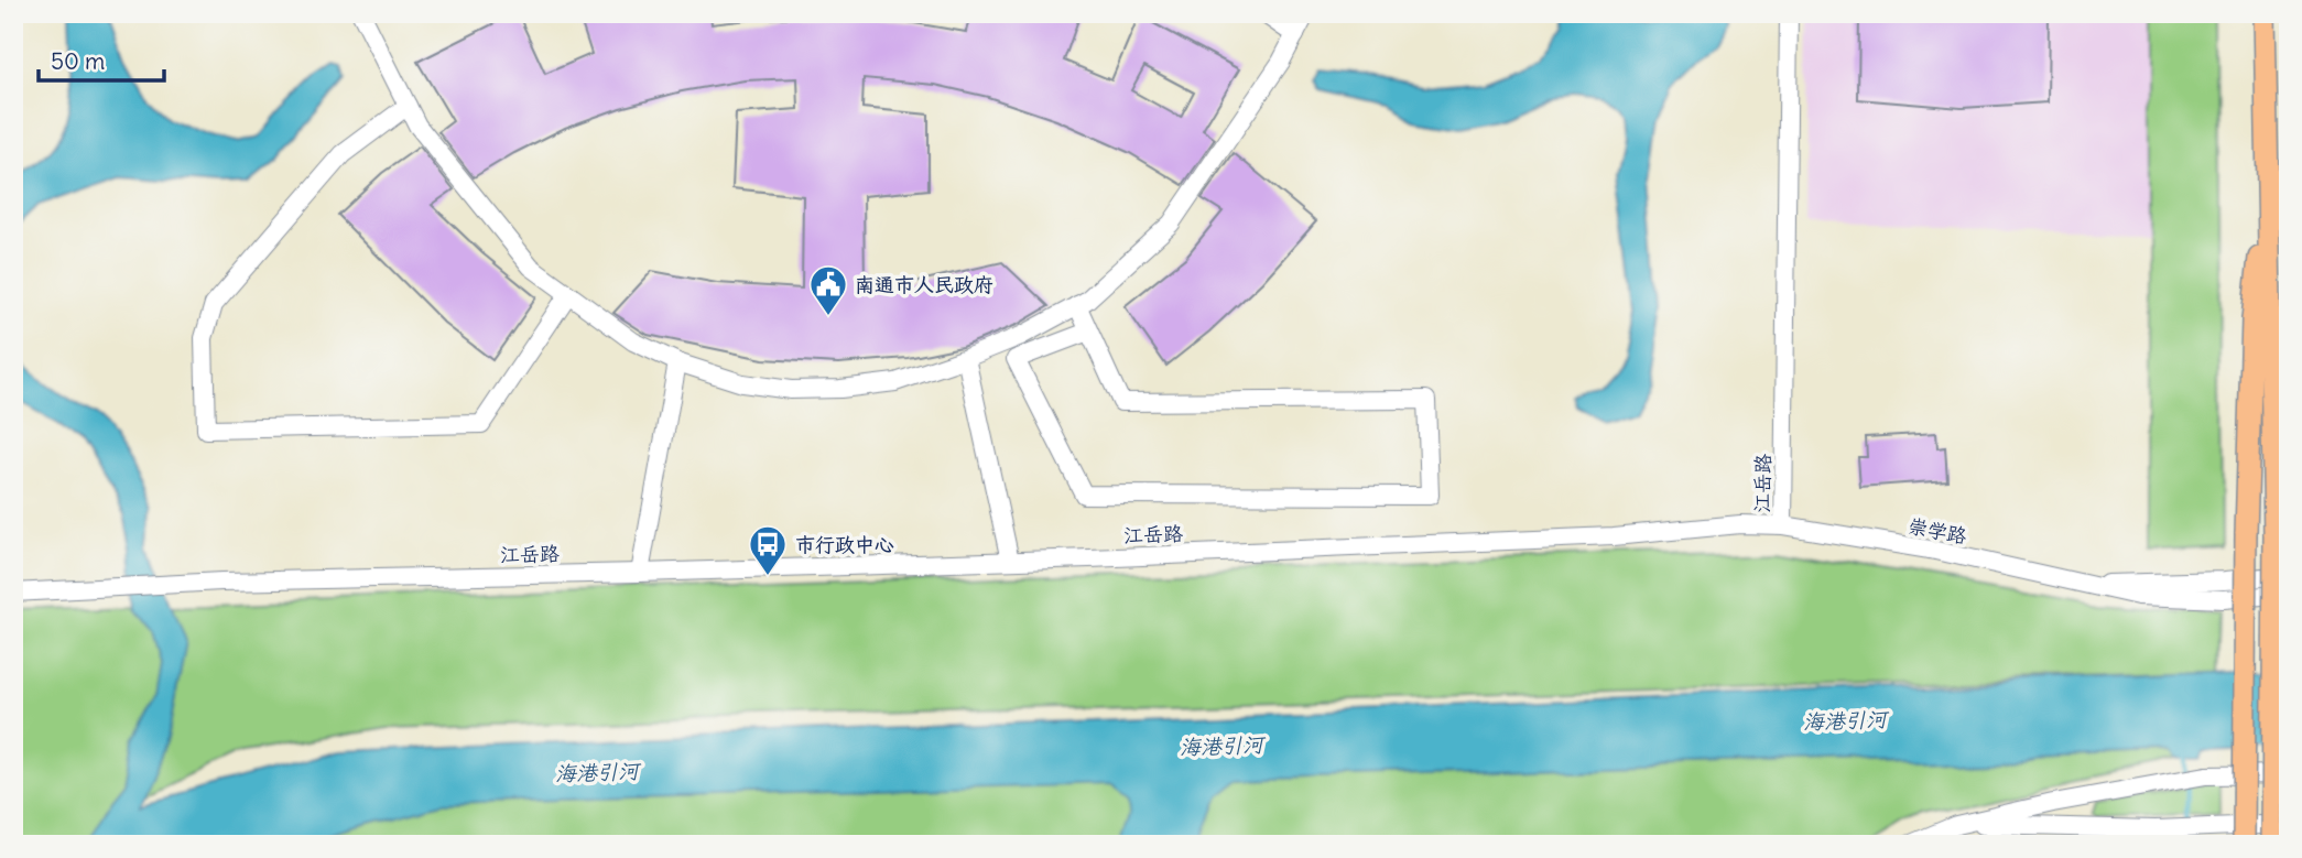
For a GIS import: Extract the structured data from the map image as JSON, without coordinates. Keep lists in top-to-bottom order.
{
  "streets": {
    "street": ["江岳路", "崇学路"]
  },
  "crossings": [
    ["江岳路", "崇学路"]
  ],
  "water": ["海港引河"],
  "places": {
    "public building": ["南通市人民政府"],
    "bus stop": ["市行政中心"]
  },
  "scale_bar": "50 m"
}
